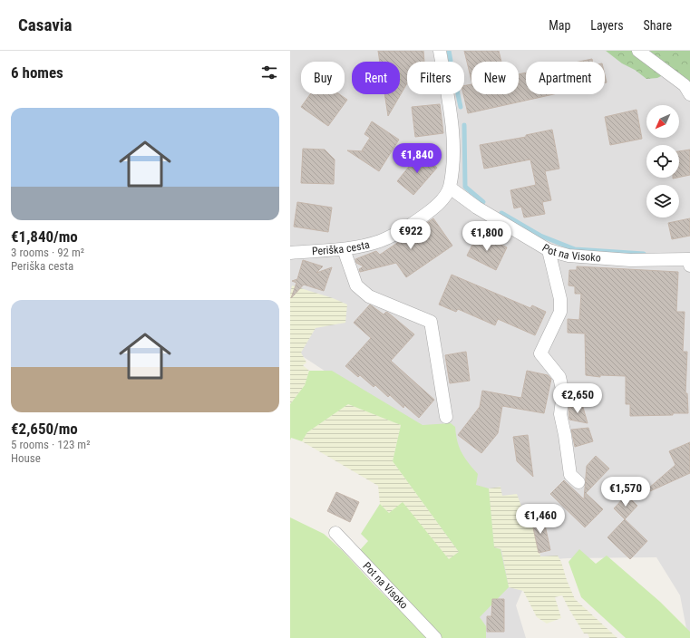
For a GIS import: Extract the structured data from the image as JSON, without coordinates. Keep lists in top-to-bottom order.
{
  "streets": {
    "street": ["Periška cesta", "Pot na Visoko"]
  },
  "crossings": [
    ["Periška cesta", "Pot na Visoko"]
  ],
  "north": "bottom left",
  "page": {
    "header": "Casavia",
    "nav": ["Map", "Layers", "Share"],
    "heading": "6 homes",
    "chip": [
      "Buy",
      "Rent",
      "Filters",
      "New",
      "Apartment"
    ],
    "list": [
      {
        "name": "€1,840/mo",
        "note": "3 rooms · 92 m² · Periška cesta"
      },
      {
        "name": "€2,650/mo",
        "note": "5 rooms · 123 m² · House"
      }
    ],
    "price": [
      "€1,840",
      "€922",
      "€1,800",
      "€2,650",
      "€1,570",
      "€1,460"
    ]
  }
}
